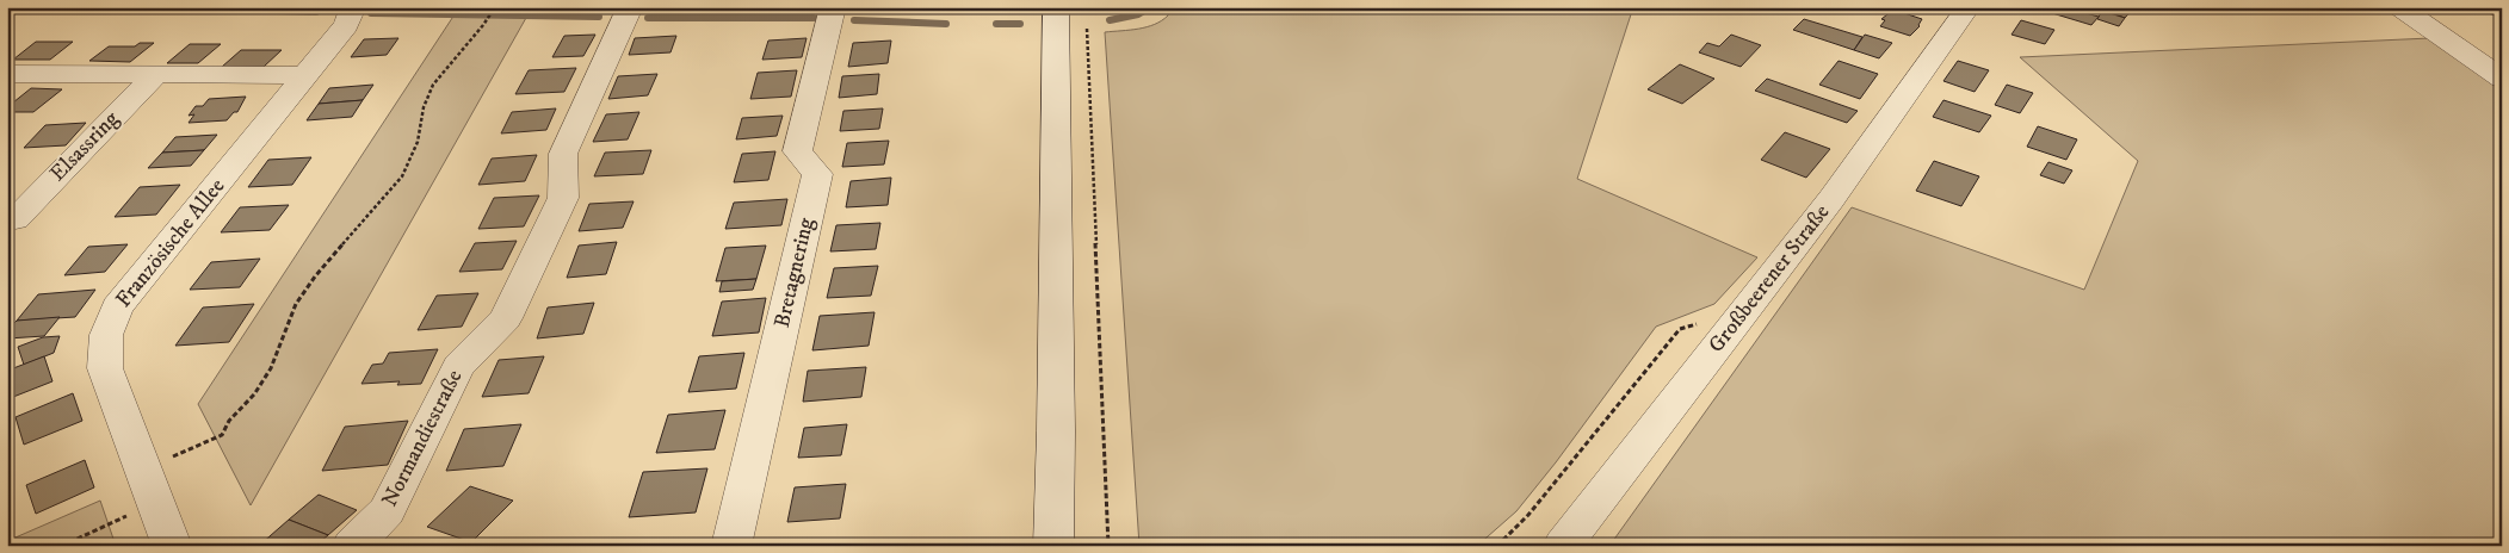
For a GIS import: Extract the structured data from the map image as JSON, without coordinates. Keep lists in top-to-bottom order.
{
  "streets": {
    "street": [
      "Elsassring",
      "Französische Allee",
      "Bretagnering",
      "Großbeerener Straße",
      "Normandiestraße"
    ]
  }
}
